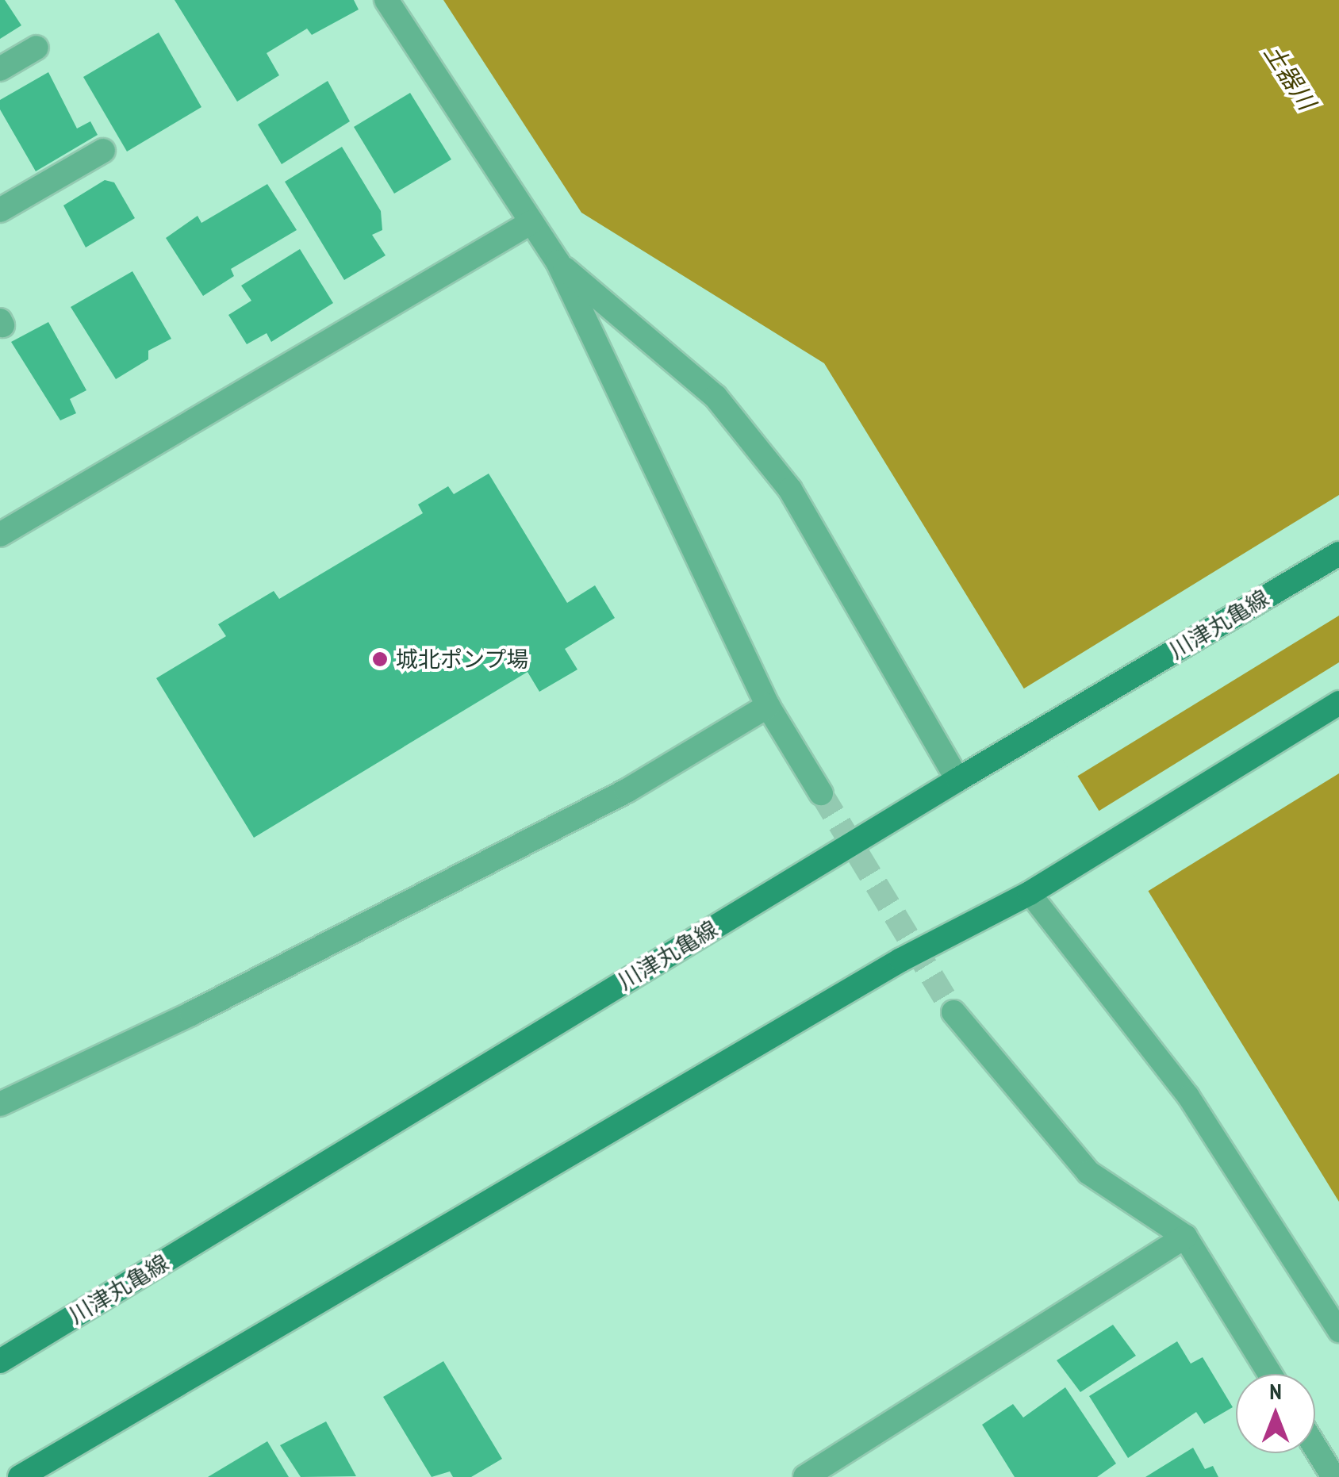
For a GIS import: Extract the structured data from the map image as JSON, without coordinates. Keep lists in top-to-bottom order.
{
  "streets": {
    "main road": ["川津丸亀線"]
  },
  "water": ["土器川"],
  "places": ["城北ポンプ場"],
  "north": "top"
}
